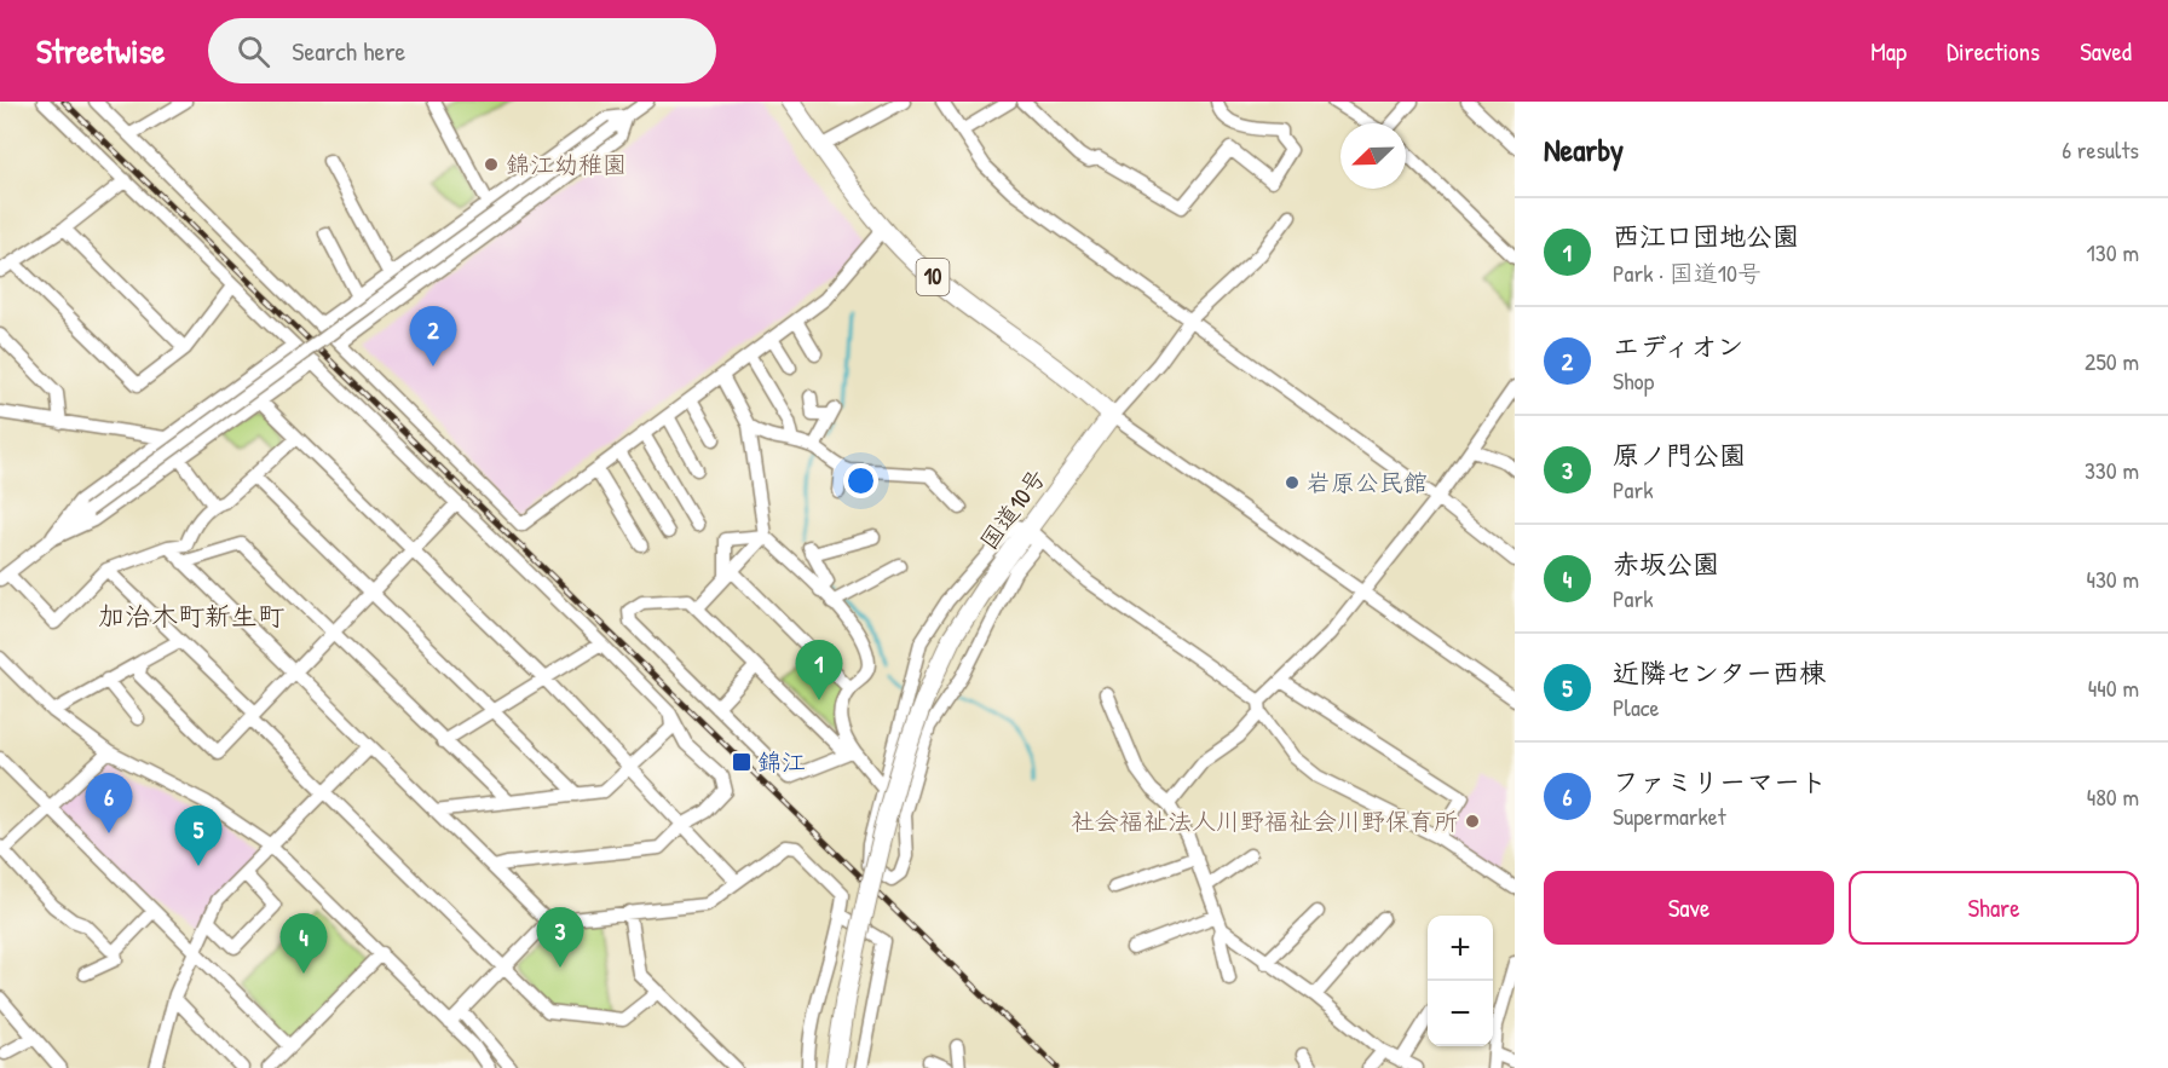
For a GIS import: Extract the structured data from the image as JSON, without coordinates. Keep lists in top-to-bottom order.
{
  "streets": {
    "highway": ["10", "国道10号"]
  },
  "crossings": [
    ["10", "国道10号"]
  ],
  "districts": ["加治木町新生町"],
  "places": {
    "other": ["錦江幼稚園", "岩原公民館", "社会福祉法人川野福祉会川野保育所"],
    "transit": ["錦江"]
  },
  "north": "bottom left",
  "page": {
    "header": "Streetwise",
    "search": "Search here",
    "nav": ["Map", "Directions", "Saved"],
    "heading": ["Nearby", "6 results"],
    "list": [
      {
        "mark": "1",
        "name": "西江口団地公園",
        "note": "Park · 国道10号",
        "value": "130 m"
      },
      {
        "mark": "2",
        "name": "エディオン",
        "note": "Shop",
        "value": "250 m"
      },
      {
        "mark": "3",
        "name": "原ノ門公園",
        "note": "Park",
        "value": "330 m"
      },
      {
        "mark": "4",
        "name": "赤坂公園",
        "note": "Park",
        "value": "430 m"
      },
      {
        "mark": "5",
        "name": "近隣センター西棟",
        "note": "Place",
        "value": "440 m"
      },
      {
        "mark": "6",
        "name": "ファミリーマート",
        "note": "Supermarket",
        "value": "480 m"
      }
    ],
    "pins": [
      "2",
      "1",
      "6",
      "5",
      "3",
      "4"
    ],
    "buttons": ["Save", "Share"],
    "map_buttons": ["+", "−"]
  }
}
